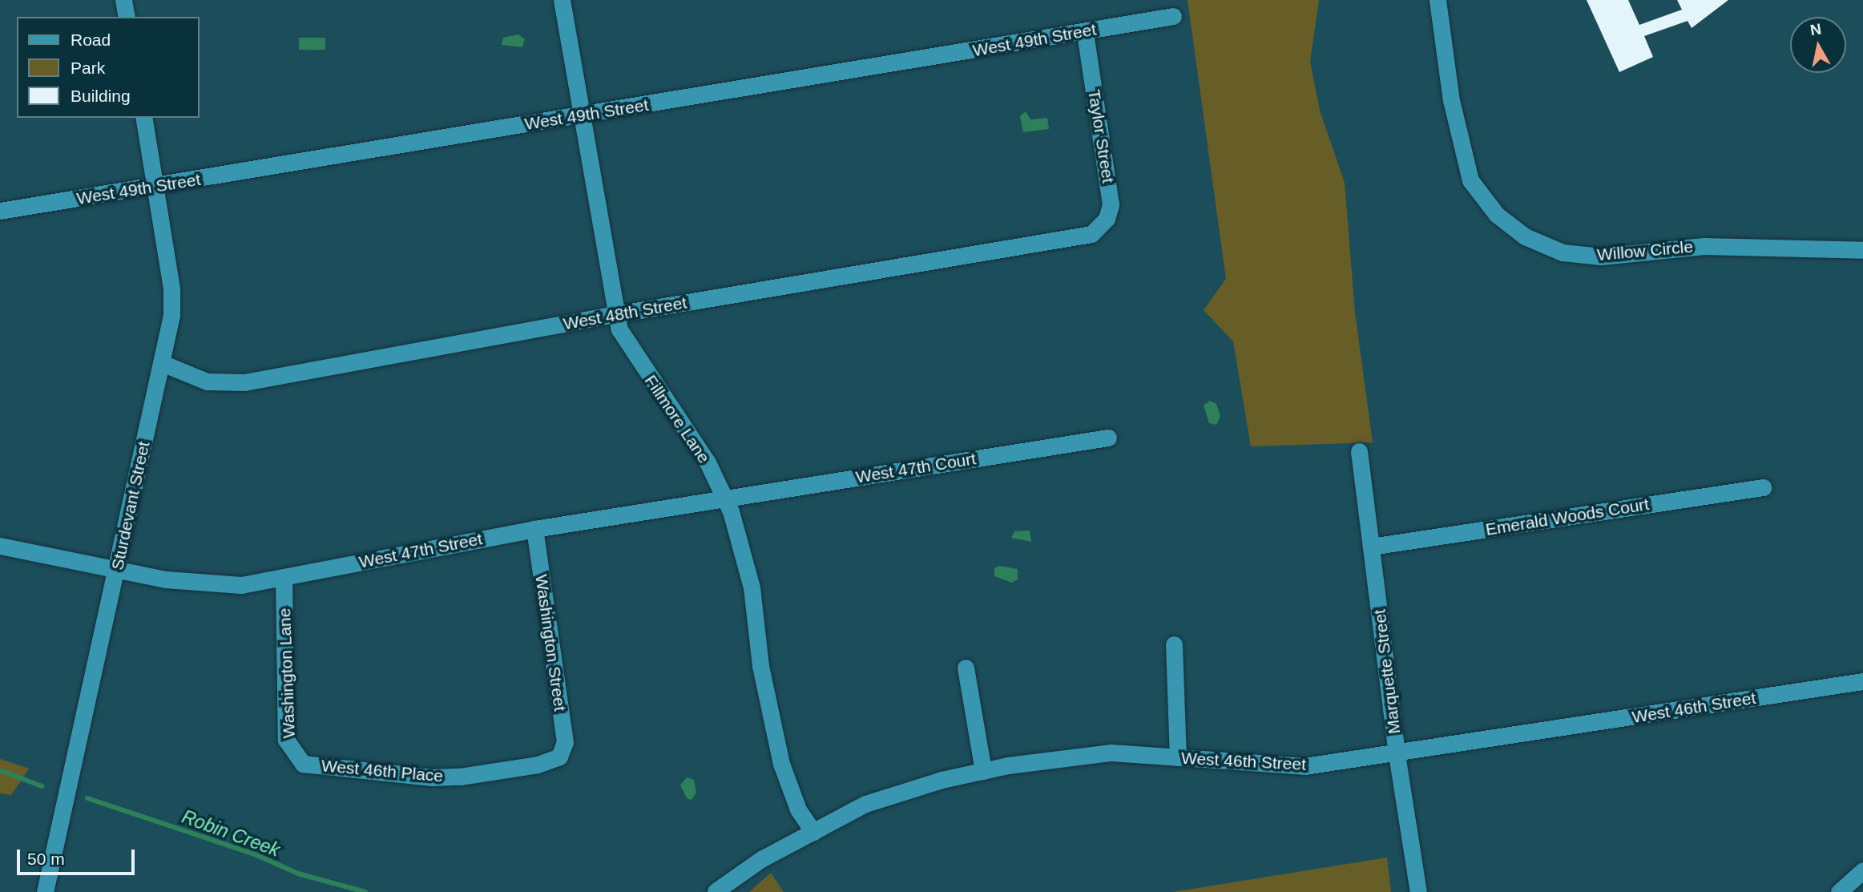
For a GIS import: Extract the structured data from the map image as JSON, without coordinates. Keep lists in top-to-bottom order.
{
  "streets": {
    "street": [
      "West 49th Street",
      "Taylor Street",
      "Willow Circle",
      "West 48th Street",
      "Fillmore Lane",
      "West 47th Court",
      "Sturdevant Street",
      "Emerald Woods Court",
      "West 47th Street",
      "Washington Street",
      "Marquette Street",
      "Washington Lane",
      "West 46th Street",
      "West 46th Place"
    ]
  },
  "crossings": [
    ["West 49th Street", "Taylor Street"],
    ["West 49th Street", "Fillmore Lane"],
    ["West 49th Street", "Sturdevant Street"],
    ["Taylor Street", "West 48th Street"],
    ["West 48th Street", "Fillmore Lane"],
    ["West 48th Street", "Sturdevant Street"],
    ["Fillmore Lane", "West 47th Court"],
    ["Fillmore Lane", "West 47th Street"],
    ["Fillmore Lane", "West 46th Street"],
    ["West 47th Court", "West 47th Street"],
    ["Sturdevant Street", "West 47th Street"],
    ["Emerald Woods Court", "Marquette Street"],
    ["West 47th Street", "Washington Street"],
    ["West 47th Street", "Washington Lane"],
    ["Washington Street", "West 46th Place"],
    ["Marquette Street", "West 46th Street"],
    ["Washington Lane", "West 46th Place"]
  ],
  "water": ["Robin Creek"],
  "legend": ["Road", "Park", "Building"],
  "scale_bar": "50 m",
  "north": "top"
}
